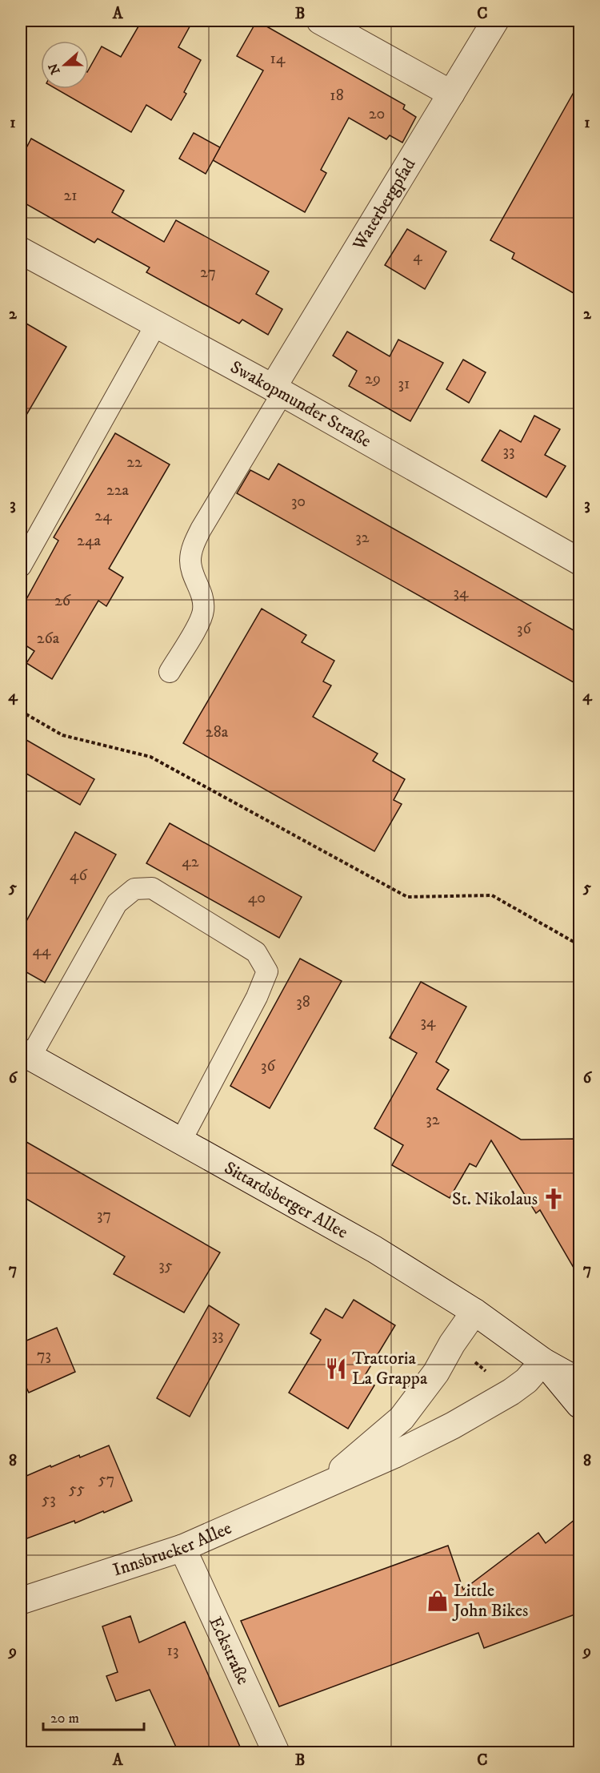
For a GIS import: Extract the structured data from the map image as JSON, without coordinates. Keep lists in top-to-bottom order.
{
  "streets": {
    "street": [
      "Waterbergpfad",
      "Swakopmunder Straße",
      "Sittardsberger Allee",
      "Innsbrucker Allee",
      "Eckstraße"
    ]
  },
  "crossings": [
    ["Waterbergpfad", "Swakopmunder Straße"],
    ["Sittardsberger Allee", "Innsbrucker Allee"],
    ["Innsbrucker Allee", "Eckstraße"]
  ],
  "places": {
    "church": ["St. Nikolaus"],
    "restaurant": ["Trattoria La Grappa"],
    "shop": ["Little John Bikes"]
  },
  "house_numbers": [
    "14",
    "18",
    "20",
    "21",
    "4",
    "27",
    "29",
    "31",
    "33",
    "22",
    "22a",
    "30",
    "24",
    "32",
    "24a",
    "34",
    "26",
    "36",
    "26a",
    "28a",
    "42",
    "46",
    "40",
    "44",
    "38",
    "34",
    "36",
    "32",
    "37",
    "35",
    "33",
    "73",
    "57",
    "55",
    "53",
    "13"
  ],
  "scale_bar": "20 m",
  "north": "left",
  "grid": {
    "columns": ["A", "B", "C"],
    "rows": [
      "1",
      "2",
      "3",
      "4",
      "5",
      "6",
      "7",
      "8",
      "9"
    ]
  }
}
